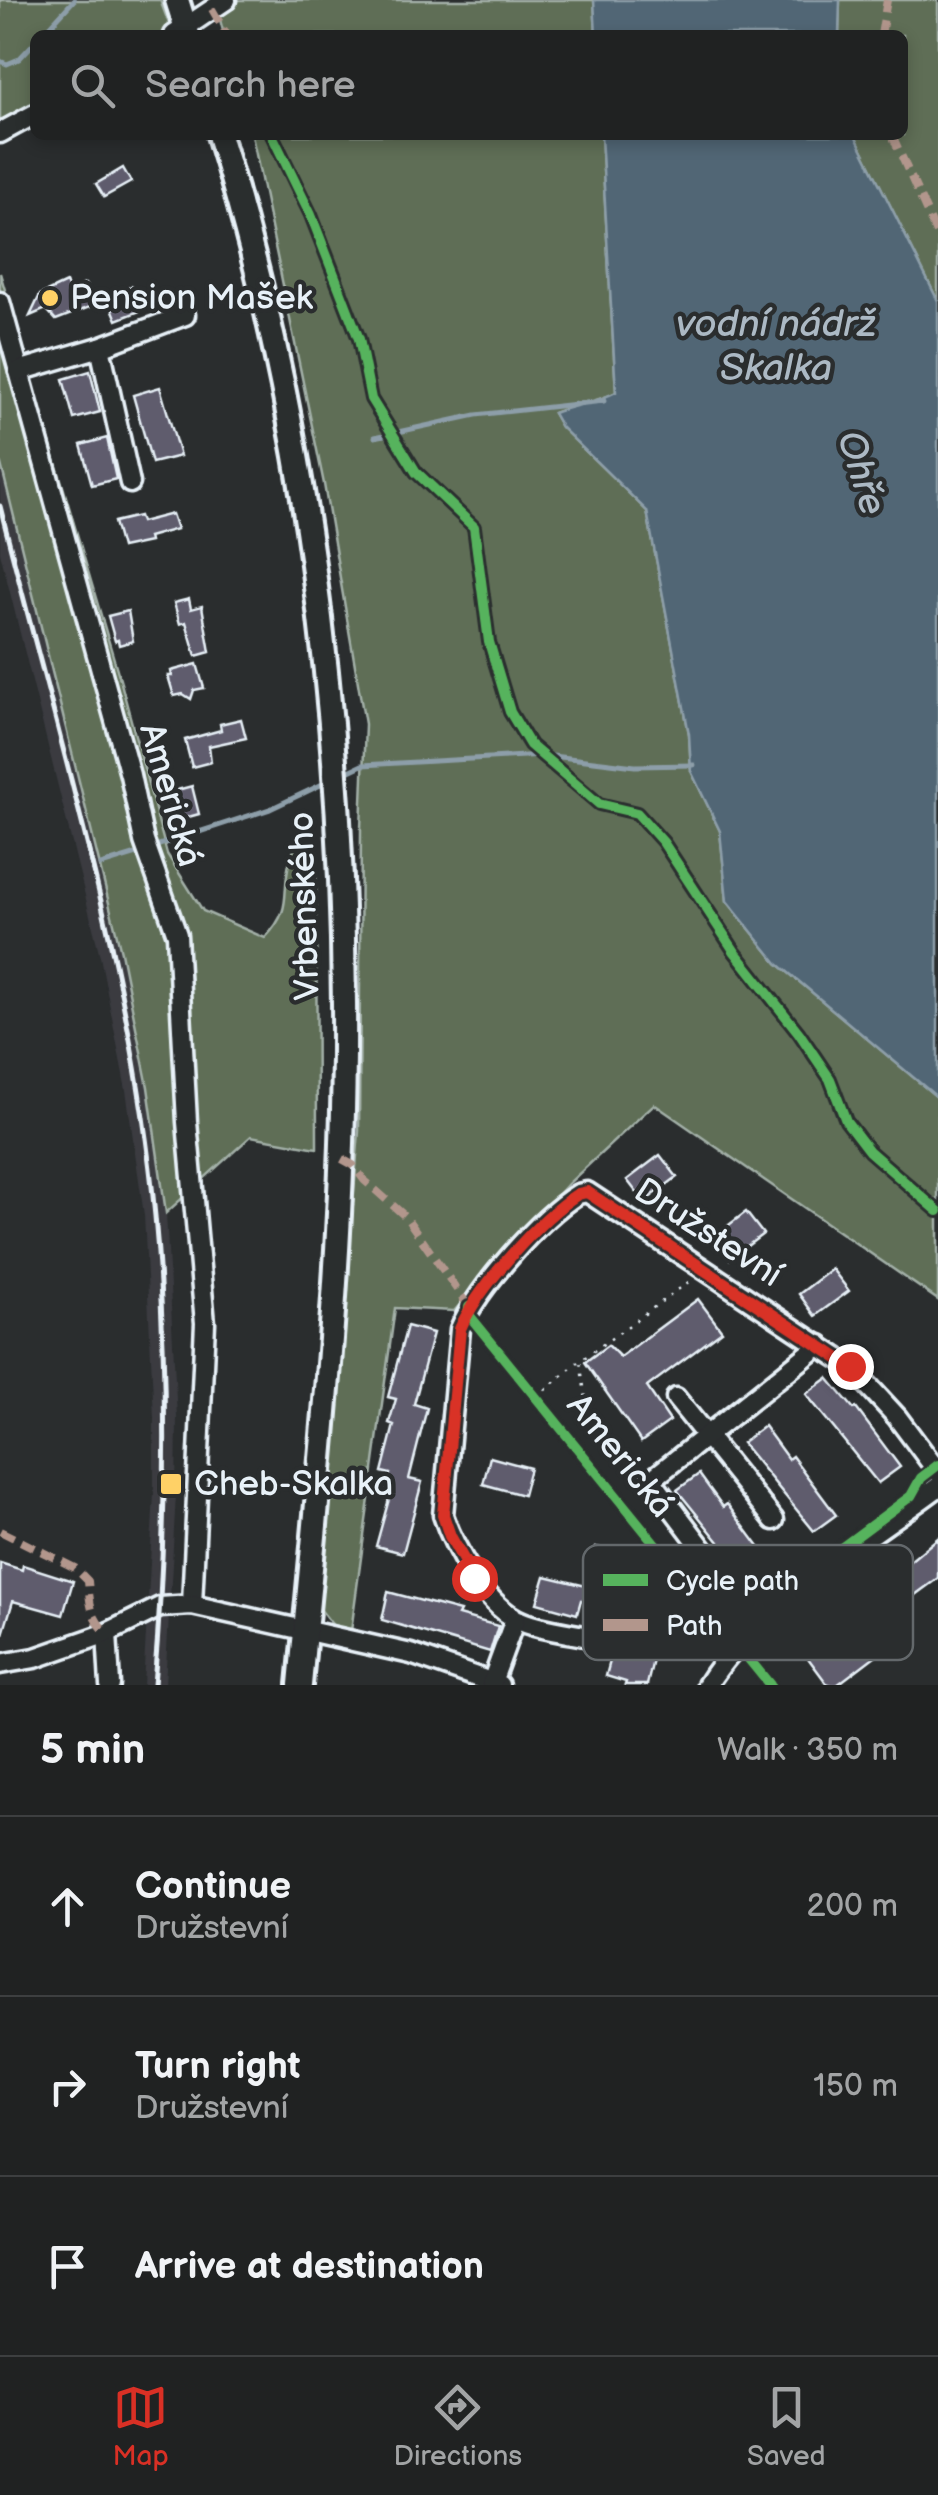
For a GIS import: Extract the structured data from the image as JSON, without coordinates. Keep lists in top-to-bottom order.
{
  "streets": {
    "main road": ["Vrbenského"],
    "street": ["Americká", "Družstevní"]
  },
  "water": ["vodní nádrž Skalka", "Ohře"],
  "places": {
    "other": ["Pension Mašek"],
    "transit": ["Cheb-Skalka"]
  },
  "legend": ["Cycle path", "Path"],
  "page": {
    "search": "Search here",
    "heading": ["5 min", "Walk · 350 m"],
    "list": [
      ["Continue", "Družstevní", "200 m"],
      ["Turn right", "Družstevní", "150 m"],
      "Arrive at destination"
    ],
    "nav": ["Map", "Directions", "Saved"]
  }
}
